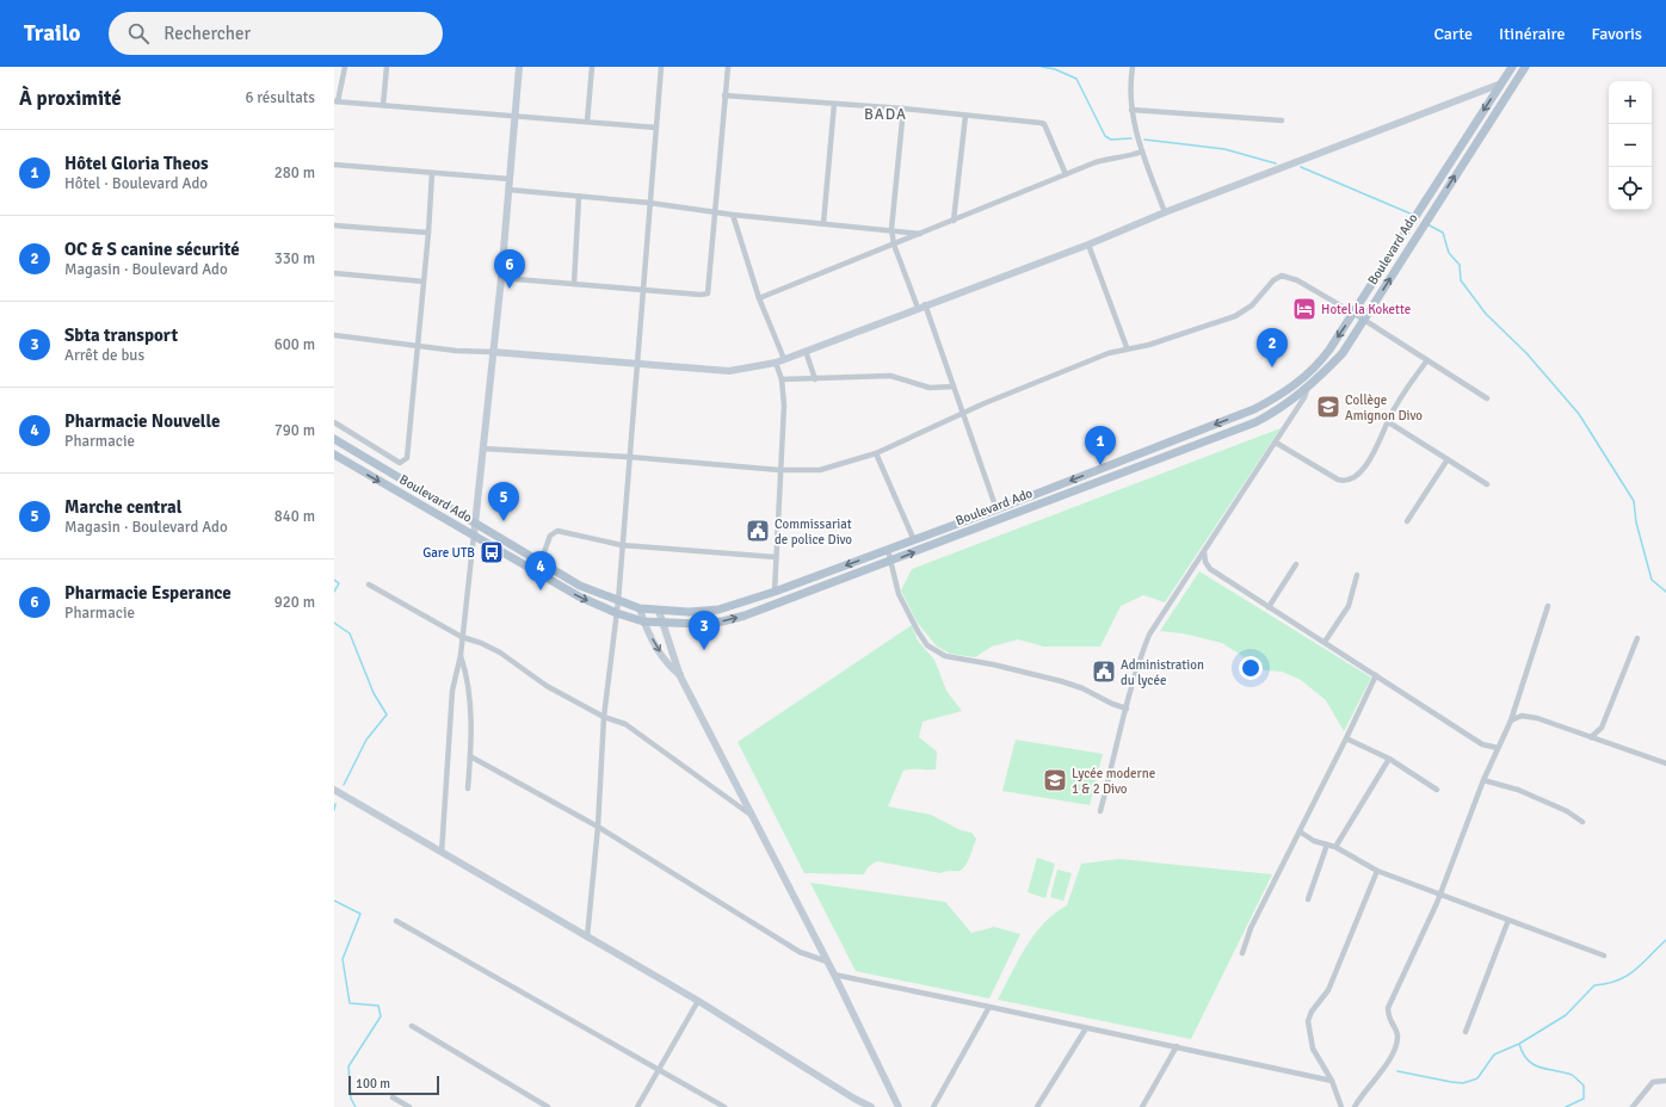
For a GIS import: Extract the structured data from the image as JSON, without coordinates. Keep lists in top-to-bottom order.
{
  "streets": {
    "main road": ["Boulevard Ado"]
  },
  "districts": ["BADA"],
  "places": {
    "hotel": ["Hotel la Kokette"],
    "school or university": ["Collège Amignon Divo", "Lycée moderne 1 & 2 Divo"],
    "public building": ["Commissariat de police Divo", "Administration du lycée"],
    "bus stop": ["Gare UTB"]
  },
  "scale_bar": "100 m",
  "page": {
    "header": "Trailo",
    "search": "Rechercher",
    "nav": ["Carte", "Itinéraire", "Favoris"],
    "heading": ["À proximité", "6 résultats"],
    "map_buttons": ["+", "−"],
    "list": [
      {
        "mark": "1",
        "name": "Hôtel Gloria Theos",
        "note": "Hôtel · Boulevard Ado",
        "value": "280 m"
      },
      {
        "mark": "2",
        "name": "OC & S canine sécurité",
        "note": "Magasin · Boulevard Ado",
        "value": "330 m"
      },
      {
        "mark": "3",
        "name": "Sbta transport",
        "note": "Arrêt de bus",
        "value": "600 m"
      },
      {
        "mark": "4",
        "name": "Pharmacie Nouvelle",
        "note": "Pharmacie",
        "value": "790 m"
      },
      {
        "mark": "5",
        "name": "Marche central",
        "note": "Magasin · Boulevard Ado",
        "value": "840 m"
      },
      {
        "mark": "6",
        "name": "Pharmacie Esperance",
        "note": "Pharmacie",
        "value": "920 m"
      }
    ],
    "pins": [
      "6",
      "2",
      "1",
      "5",
      "4",
      "3"
    ],
    "scale": "100 m"
  }
}
